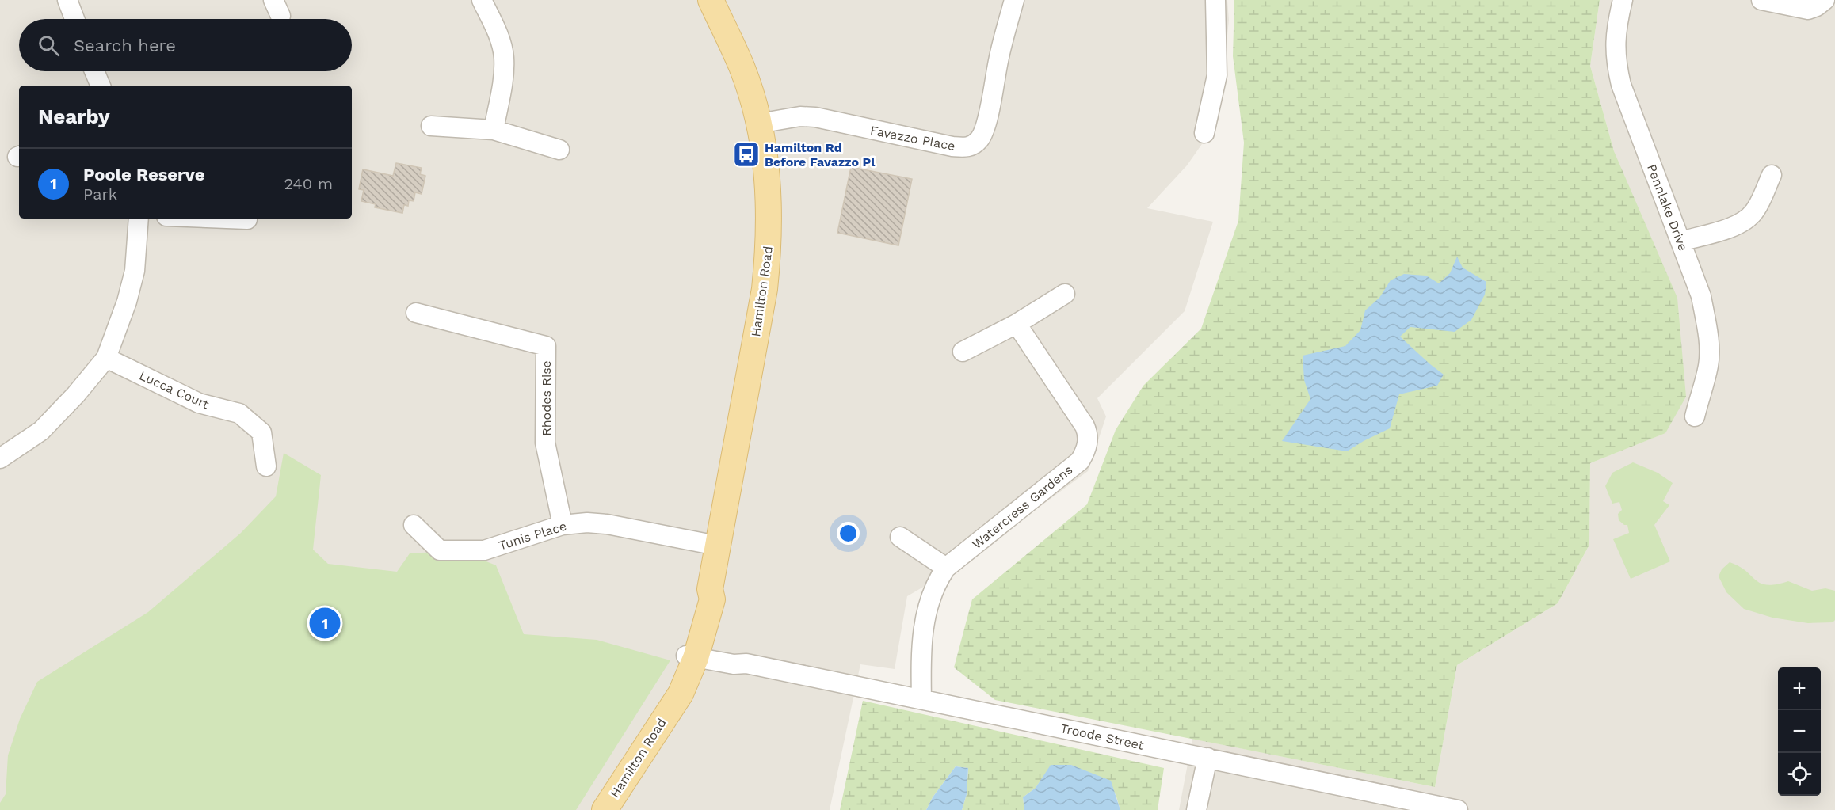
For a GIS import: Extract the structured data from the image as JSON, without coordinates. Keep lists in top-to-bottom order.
{
  "streets": {
    "main road": ["Hamilton Road"],
    "street": [
      "Favazzo Place",
      "Pennlake Drive",
      "Lucca Court",
      "Rhodes Rise",
      "Watercress Gardens",
      "Tunis Place",
      "Troode Street"
    ]
  },
  "crossings": [
    ["Favazzo Place", "Hamilton Road"],
    ["Hamilton Road", "Tunis Place"],
    ["Hamilton Road", "Troode Street"],
    ["Rhodes Rise", "Tunis Place"],
    ["Watercress Gardens", "Troode Street"]
  ],
  "places": {
    "bus stop": ["Hamilton Rd Before Favazzo Pl"]
  },
  "page": {
    "search": "Search here",
    "heading": "Nearby",
    "list": [
      {
        "mark": "1",
        "name": "Poole Reserve",
        "note": "Park",
        "value": "240 m"
      }
    ],
    "pins": "1",
    "map_buttons": ["+", "−"]
  }
}
